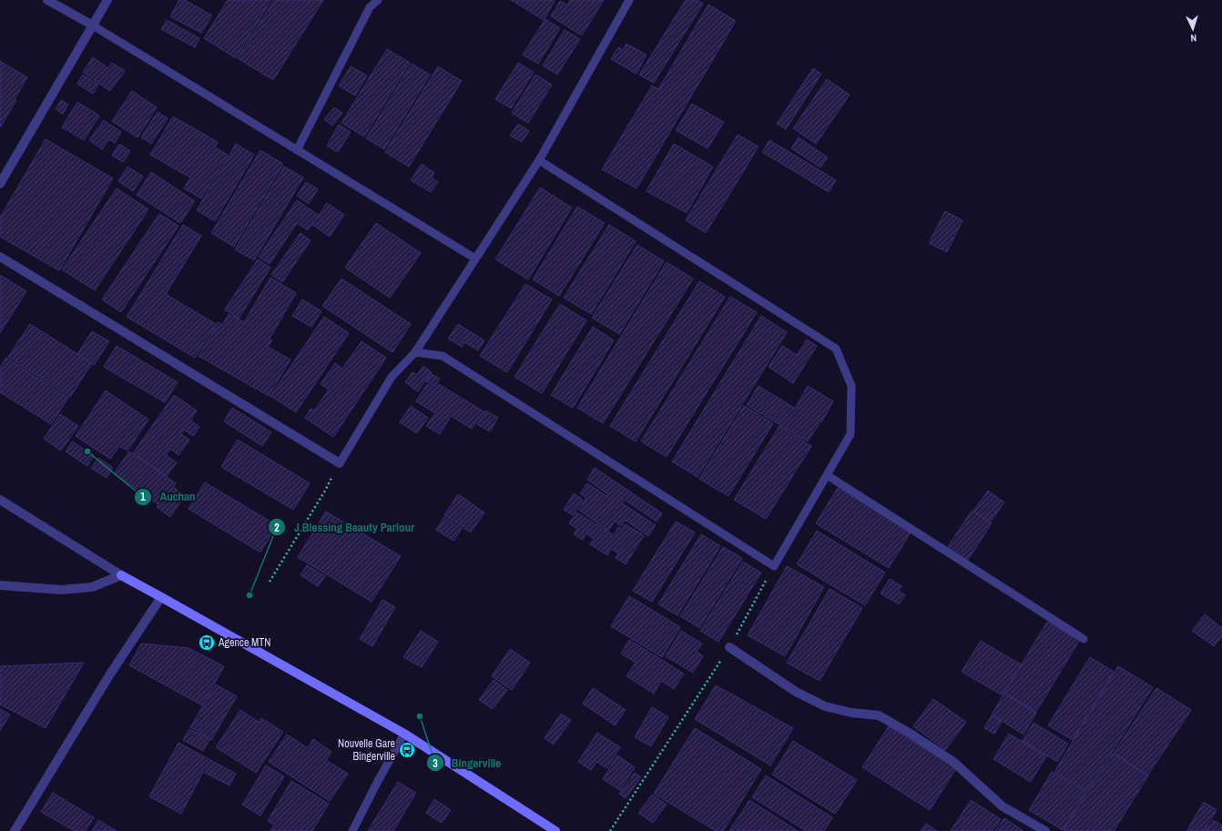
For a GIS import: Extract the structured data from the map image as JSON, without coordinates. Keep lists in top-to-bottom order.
{
  "places": {
    "other": ["Auchan", "J.Blessing Beauty Parlour", "Bingerville"],
    "bus stop": ["Agence MTN", "Nouvelle Gare Bingerville"]
  },
  "north": "bottom"
}
